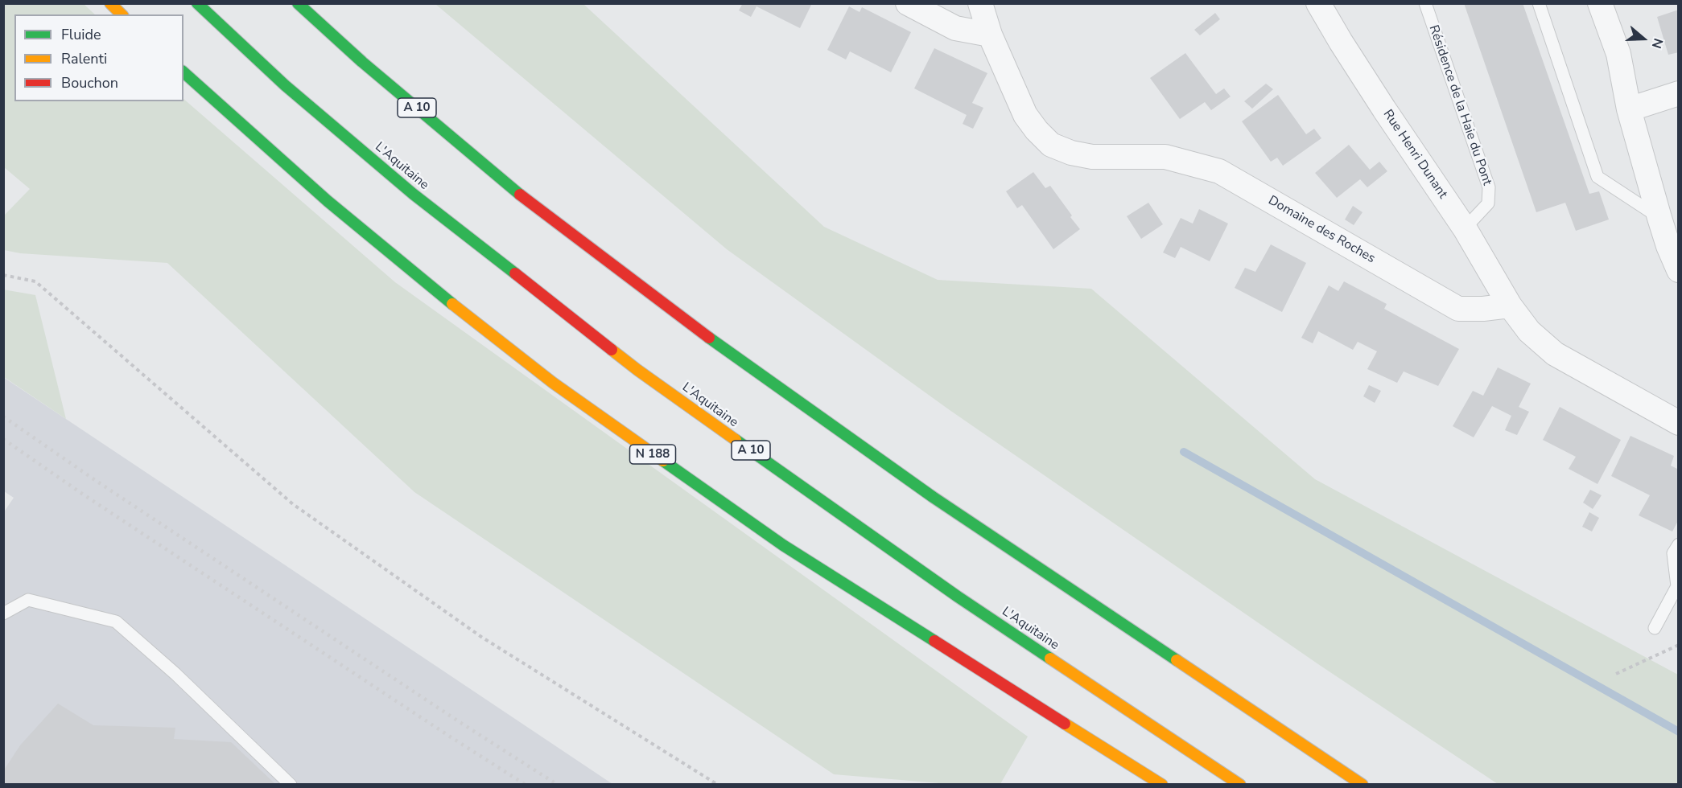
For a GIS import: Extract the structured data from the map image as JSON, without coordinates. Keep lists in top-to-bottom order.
{
  "streets": {
    "highway": ["A 10", "L'Aquitaine", "N 188"],
    "street": ["Rue Henri Dunant", "Domaine des Roches"],
    "lane": ["Résidence de la Haie du Pont"]
  },
  "crossings": [
    ["Résidence de la Haie du Pont", "Rue Henri Dunant"],
    ["Rue Henri Dunant", "Domaine des Roches"]
  ],
  "legend": ["Fluide", "Ralenti", "Bouchon"],
  "north": "right"
}
